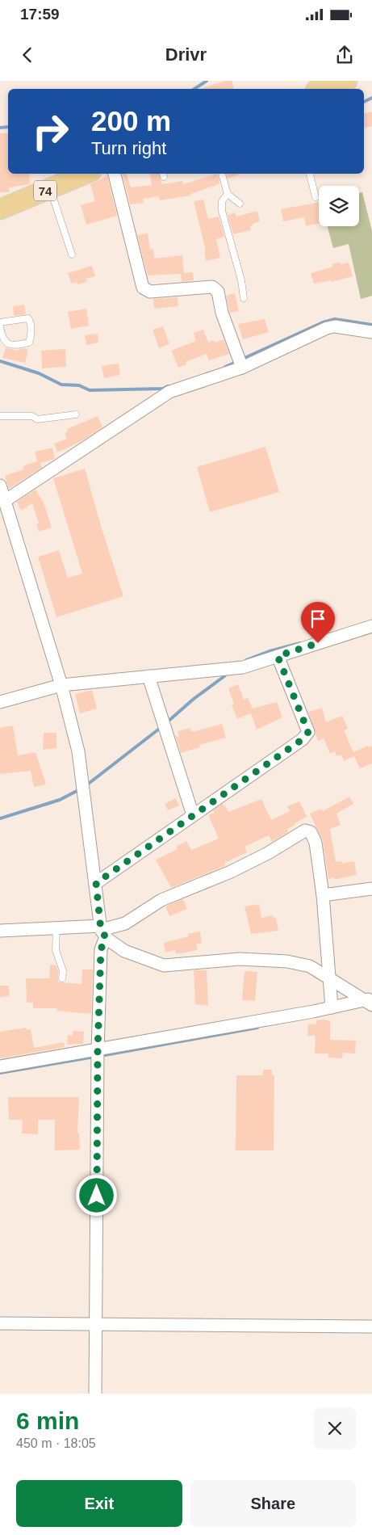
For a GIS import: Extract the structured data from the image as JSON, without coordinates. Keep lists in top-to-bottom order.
{
  "streets": {
    "main road": ["74"]
  },
  "page": {
    "status": "17:59",
    "header": "Drivr",
    "turn": ["200 m", "Turn right"],
    "heading": ["6 min", "450 m · 18:05"],
    "buttons": ["Exit", "Share"]
  }
}
